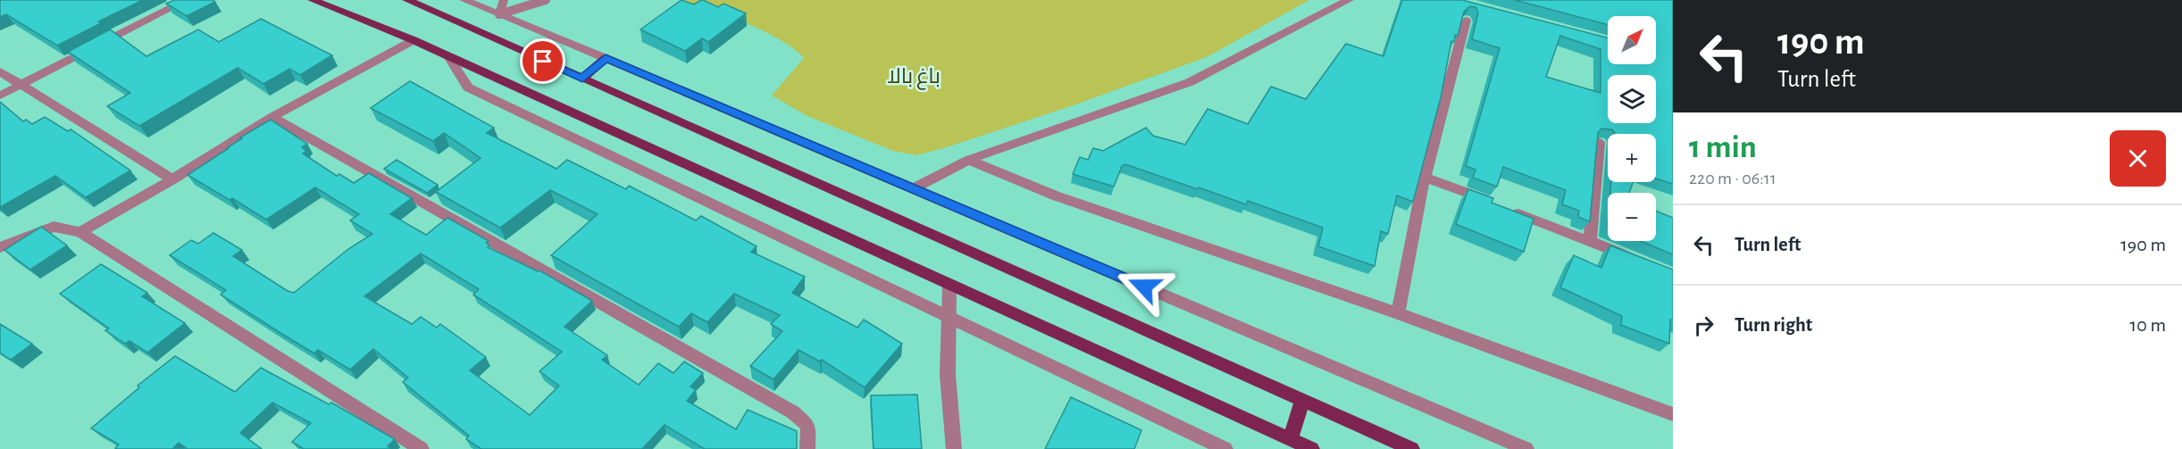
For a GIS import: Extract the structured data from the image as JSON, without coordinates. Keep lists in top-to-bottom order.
{
  "parks": ["باغ بالا"],
  "north": "top right",
  "page": {
    "turn": ["190 m", "Turn left"],
    "map_buttons": ["+", "−"],
    "heading": ["1 min", "220 m · 06:11"],
    "list": [
      {
        "name": "Turn left",
        "value": "190 m"
      },
      {
        "name": "Turn right",
        "value": "10 m"
      }
    ]
  }
}
